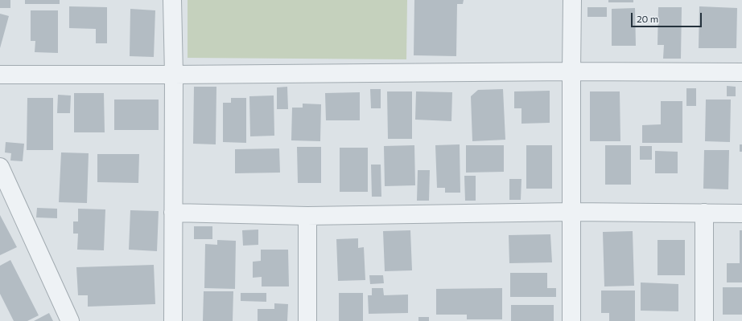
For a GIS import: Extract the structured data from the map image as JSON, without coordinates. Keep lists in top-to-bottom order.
{
  "scale_bar": "20 m"
}
